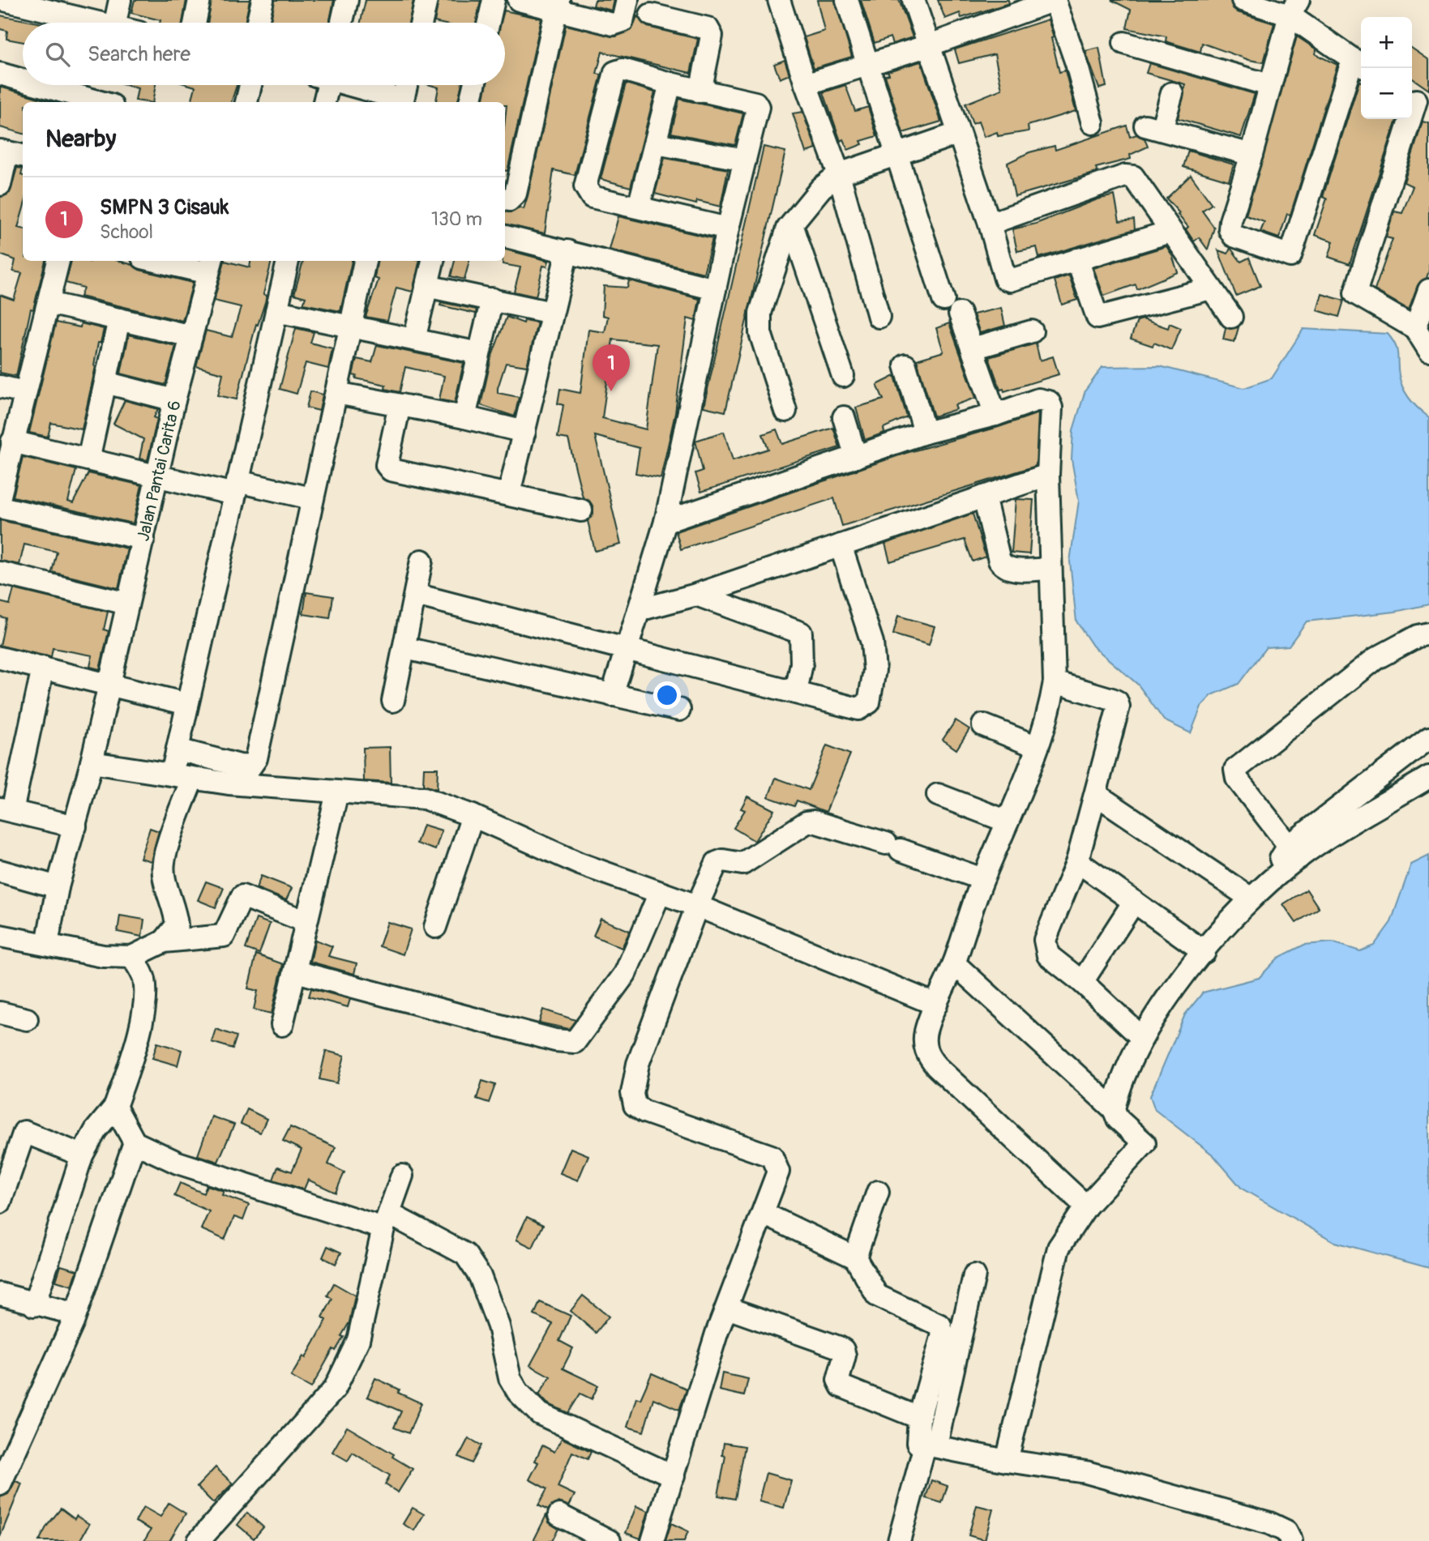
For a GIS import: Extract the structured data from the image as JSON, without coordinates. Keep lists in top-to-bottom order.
{
  "streets": {
    "street": ["Jalan Pantai Carita 6"]
  },
  "page": {
    "map_buttons": ["+", "−"],
    "search": "Search here",
    "heading": "Nearby",
    "list": [
      {
        "mark": "1",
        "name": "SMPN 3 Cisauk",
        "note": "School",
        "value": "130 m"
      }
    ],
    "pins": "1"
  }
}
